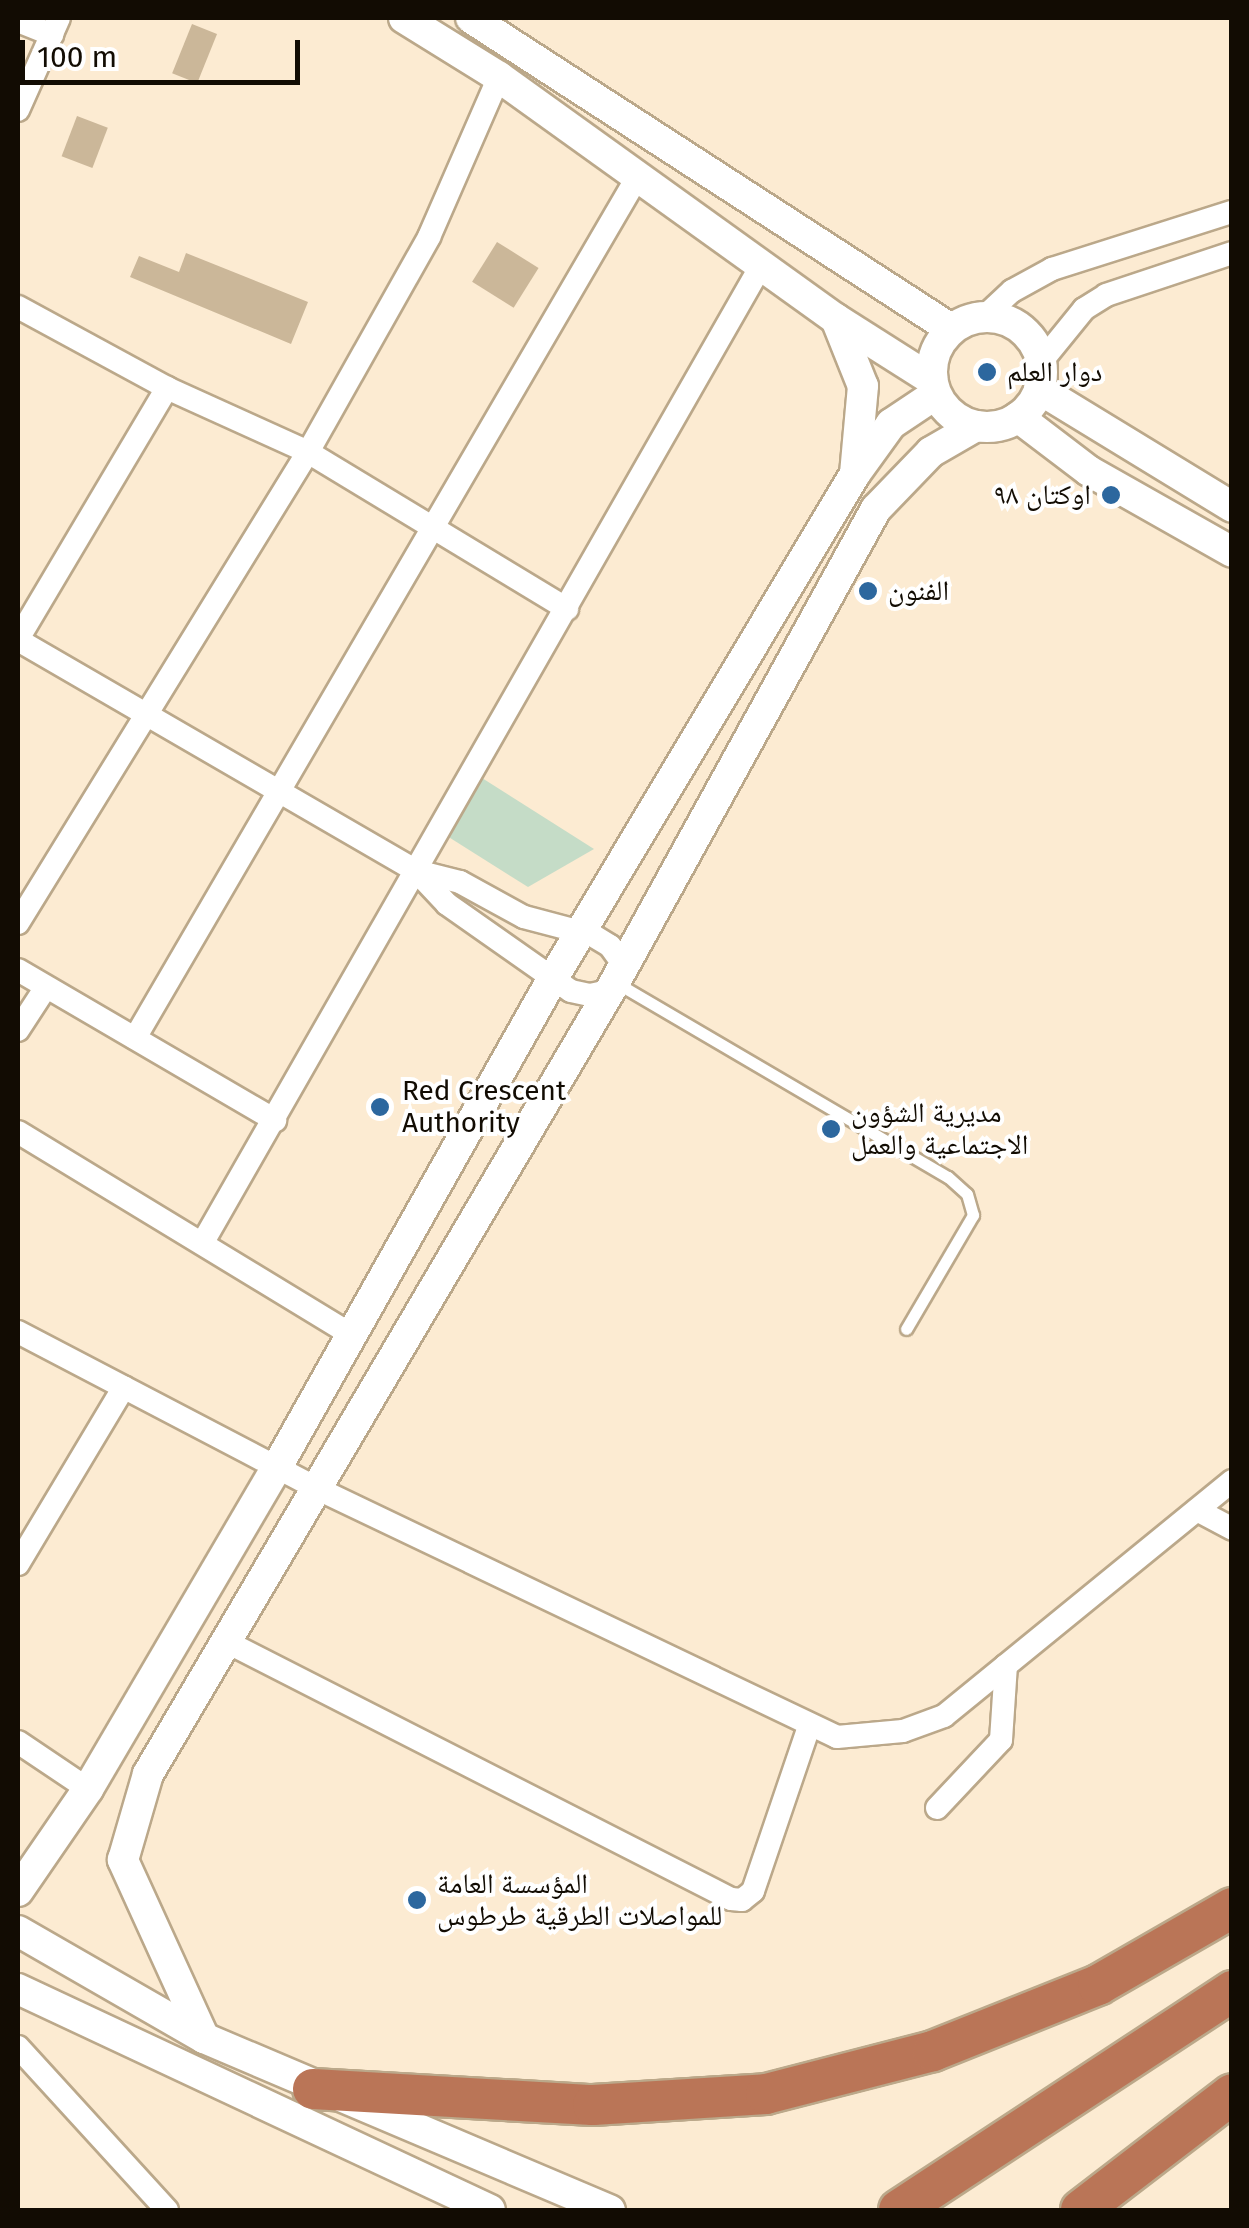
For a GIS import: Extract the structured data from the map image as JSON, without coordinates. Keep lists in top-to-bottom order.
{
  "places": [
    "دوار العلم",
    "اوكتان ٩٨",
    "الفنون",
    "Red Crescent Authority",
    "مديرية الشؤون الاجتماعية والعمل",
    "المؤسسة العامة للمواصلات الطرقية طرطوس"
  ],
  "scale_bar": "100 m"
}
